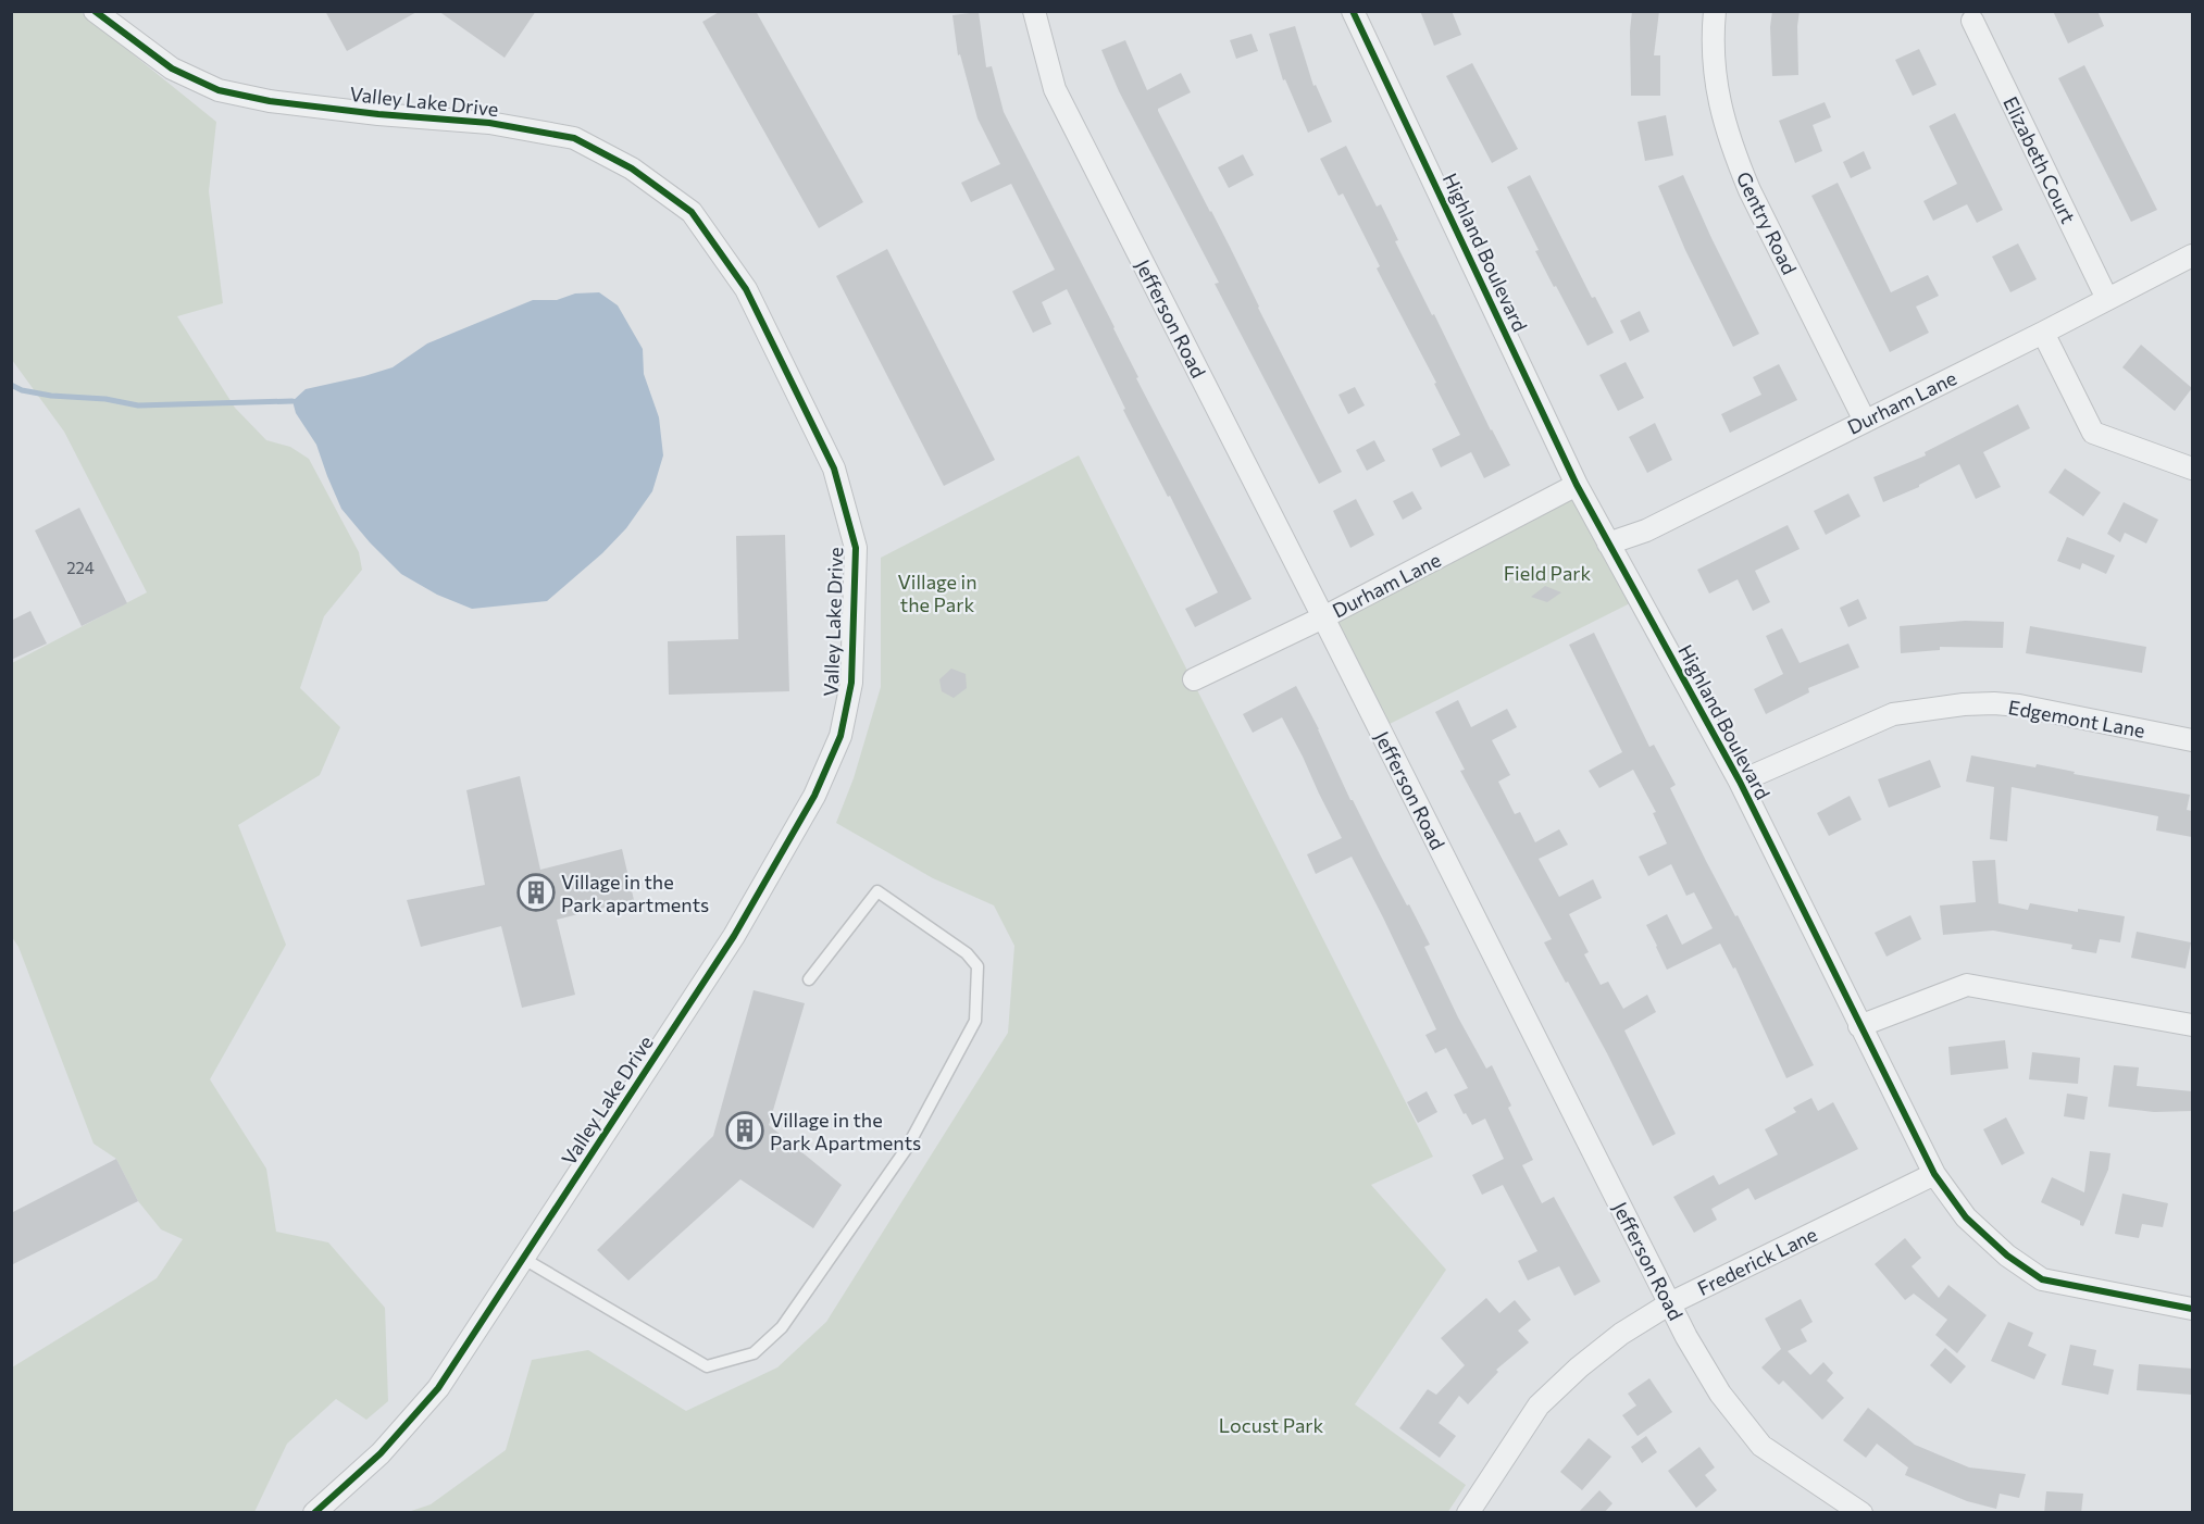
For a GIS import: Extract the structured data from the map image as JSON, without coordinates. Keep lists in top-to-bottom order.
{
  "streets": {
    "street": [
      "Valley Lake Drive",
      "Elizabeth Court",
      "Gentry Road",
      "Highland Boulevard",
      "Jefferson Road",
      "Durham Lane",
      "Edgemont Lane",
      "Frederick Lane"
    ]
  },
  "crossings": [
    ["Elizabeth Court", "Durham Lane"],
    ["Gentry Road", "Durham Lane"],
    ["Highland Boulevard", "Durham Lane"],
    ["Highland Boulevard", "Edgemont Lane"],
    ["Highland Boulevard", "Frederick Lane"],
    ["Jefferson Road", "Durham Lane"],
    ["Jefferson Road", "Frederick Lane"]
  ],
  "parks": ["Field Park", "Village in the Park", "Locust Park"],
  "places": {
    "building": ["Village in the Park apartments", "Village in the Park Apartments"]
  },
  "house_numbers": ["224"]
}
